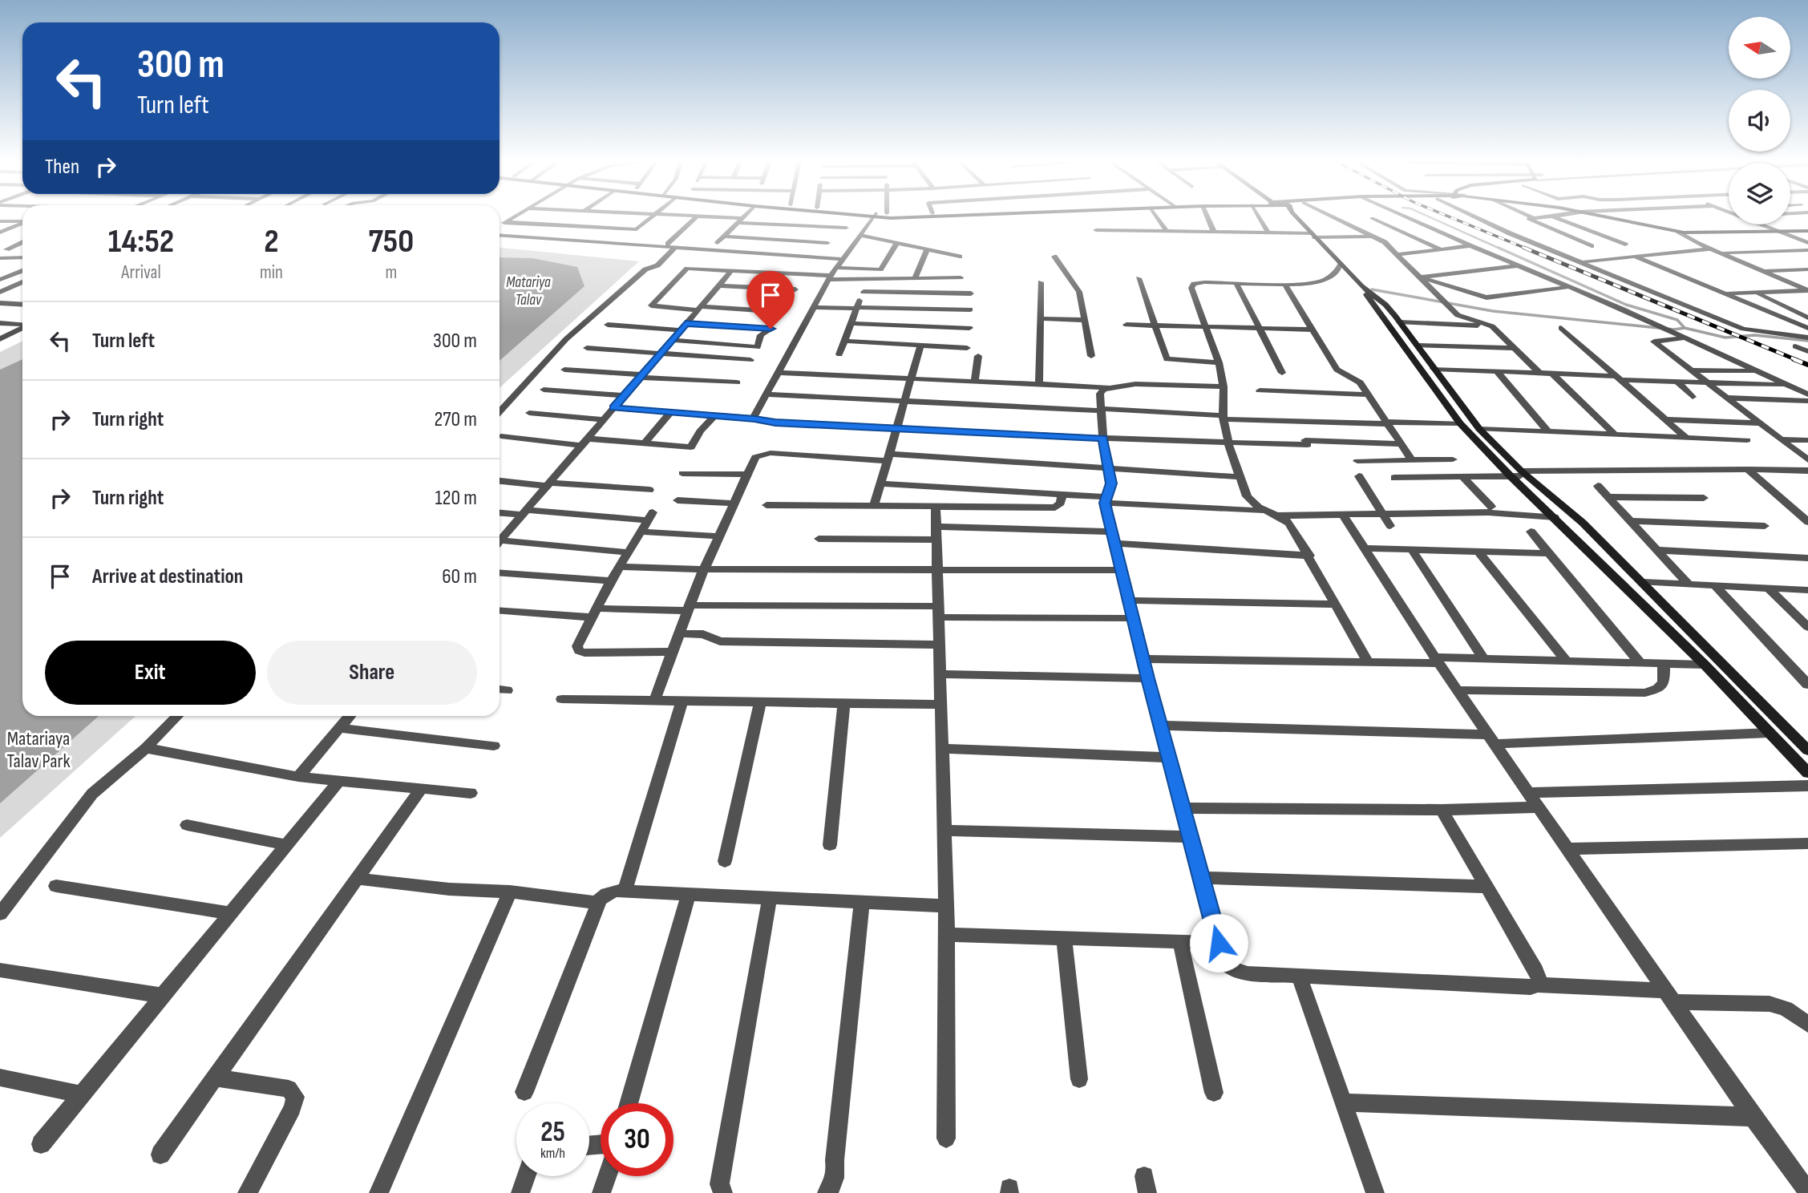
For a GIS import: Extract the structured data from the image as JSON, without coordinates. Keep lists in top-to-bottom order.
{
  "water": ["Matariya Talav"],
  "parks": ["Matariaya Talav Park"],
  "north": "left",
  "page": {
    "turn": ["300 m", "Turn left"],
    "then": "Then",
    "eta": [
      "14:52",
      "Arrival",
      "2",
      "min",
      "750",
      "m"
    ],
    "list": [
      {
        "name": "Turn left",
        "value": "300 m"
      },
      {
        "name": "Turn right",
        "value": "270 m"
      },
      {
        "name": "Turn right",
        "value": "120 m"
      },
      {
        "name": "Arrive at destination",
        "value": "60 m"
      }
    ],
    "buttons": ["Exit", "Share"],
    "speed": "25 km/h",
    "limit": "30"
  }
}
